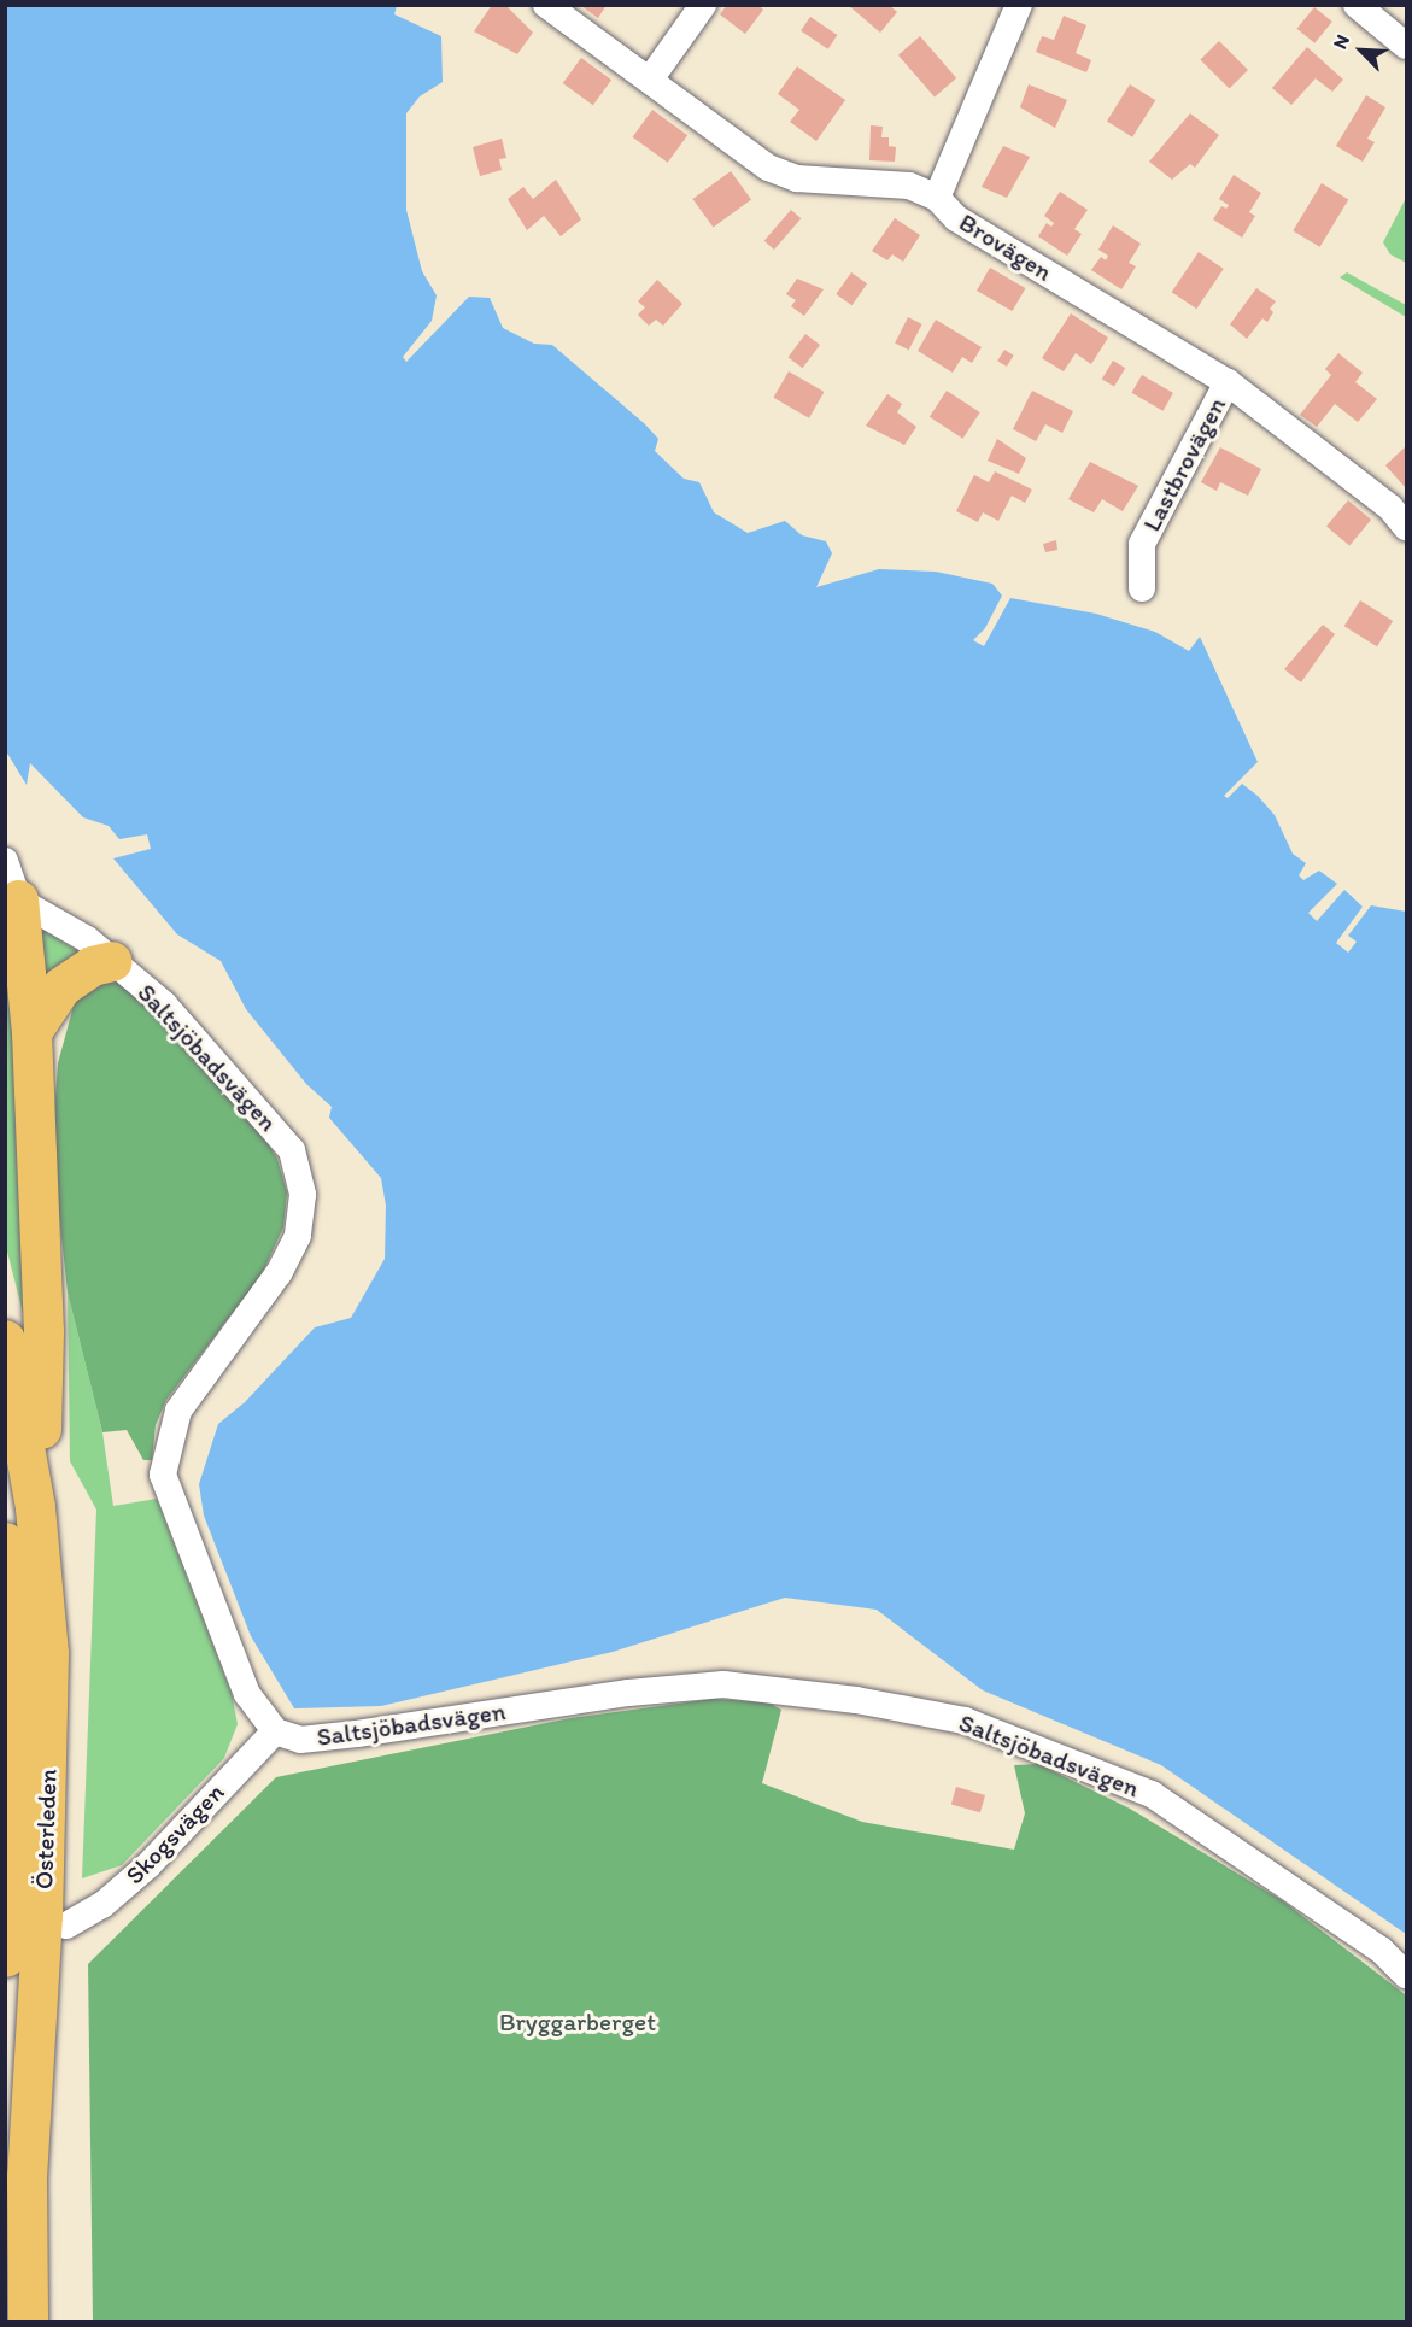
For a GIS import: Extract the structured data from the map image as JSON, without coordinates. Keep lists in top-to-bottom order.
{
  "streets": {
    "highway": ["Österleden"],
    "street": [
      "Brovägen",
      "Lastbrovägen",
      "Saltsjöbadsvägen",
      "Skogsvägen"
    ]
  },
  "crossings": [
    ["Brovägen", "Lastbrovägen"],
    ["Saltsjöbadsvägen", "Skogsvägen"]
  ],
  "parks": ["Bryggarberget"],
  "north": "top left"
}
